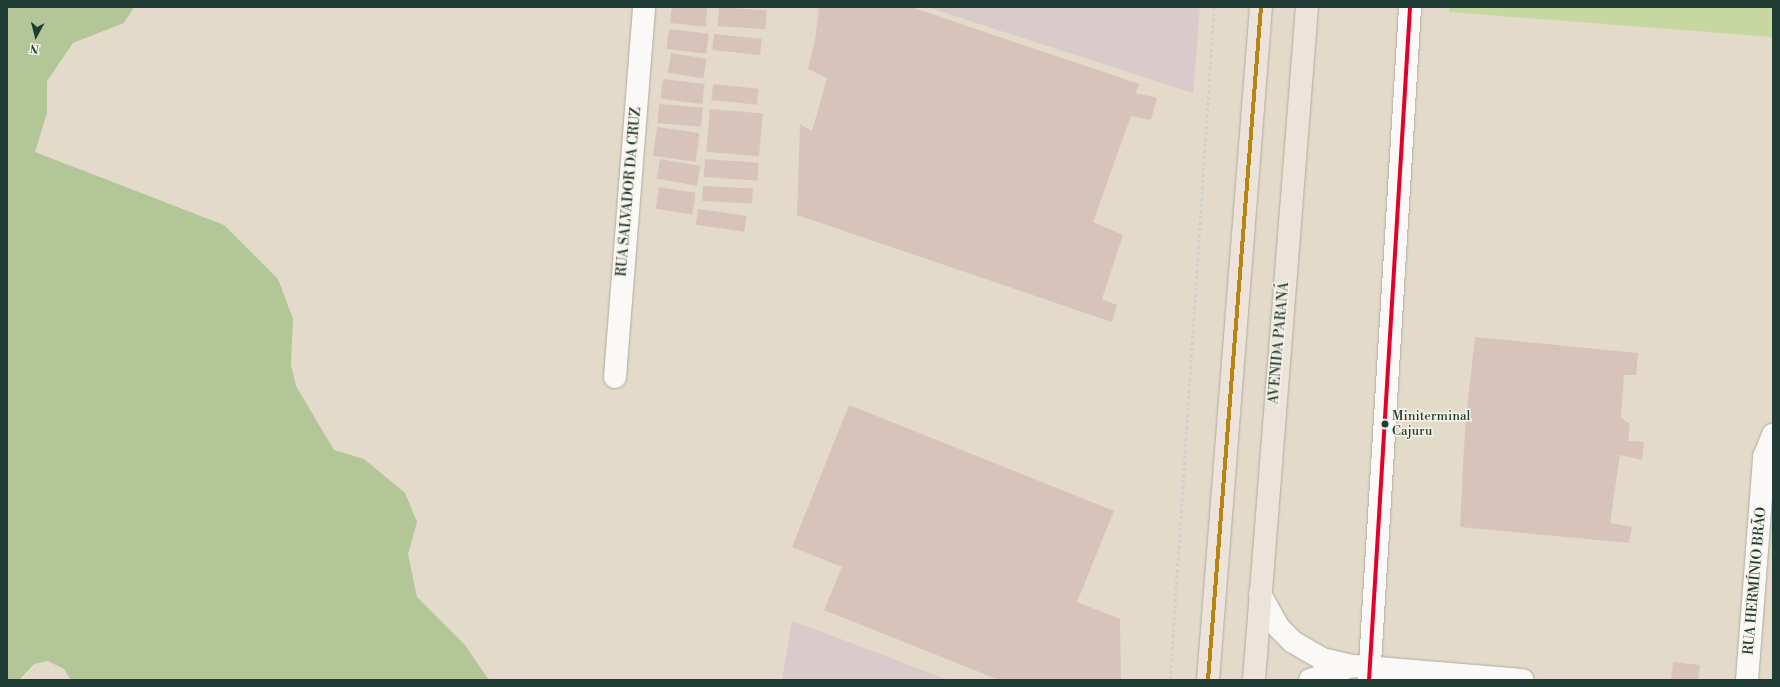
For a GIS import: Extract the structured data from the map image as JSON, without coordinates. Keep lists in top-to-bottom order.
{
  "streets": {
    "main road": ["AVENIDA PARANÁ"],
    "street": ["RUA SALVADOR DA CRUZ", "RUA HERMÍNIO BRÃO"]
  },
  "places": ["Miniterminal Cajuru"],
  "north": "bottom"
}
